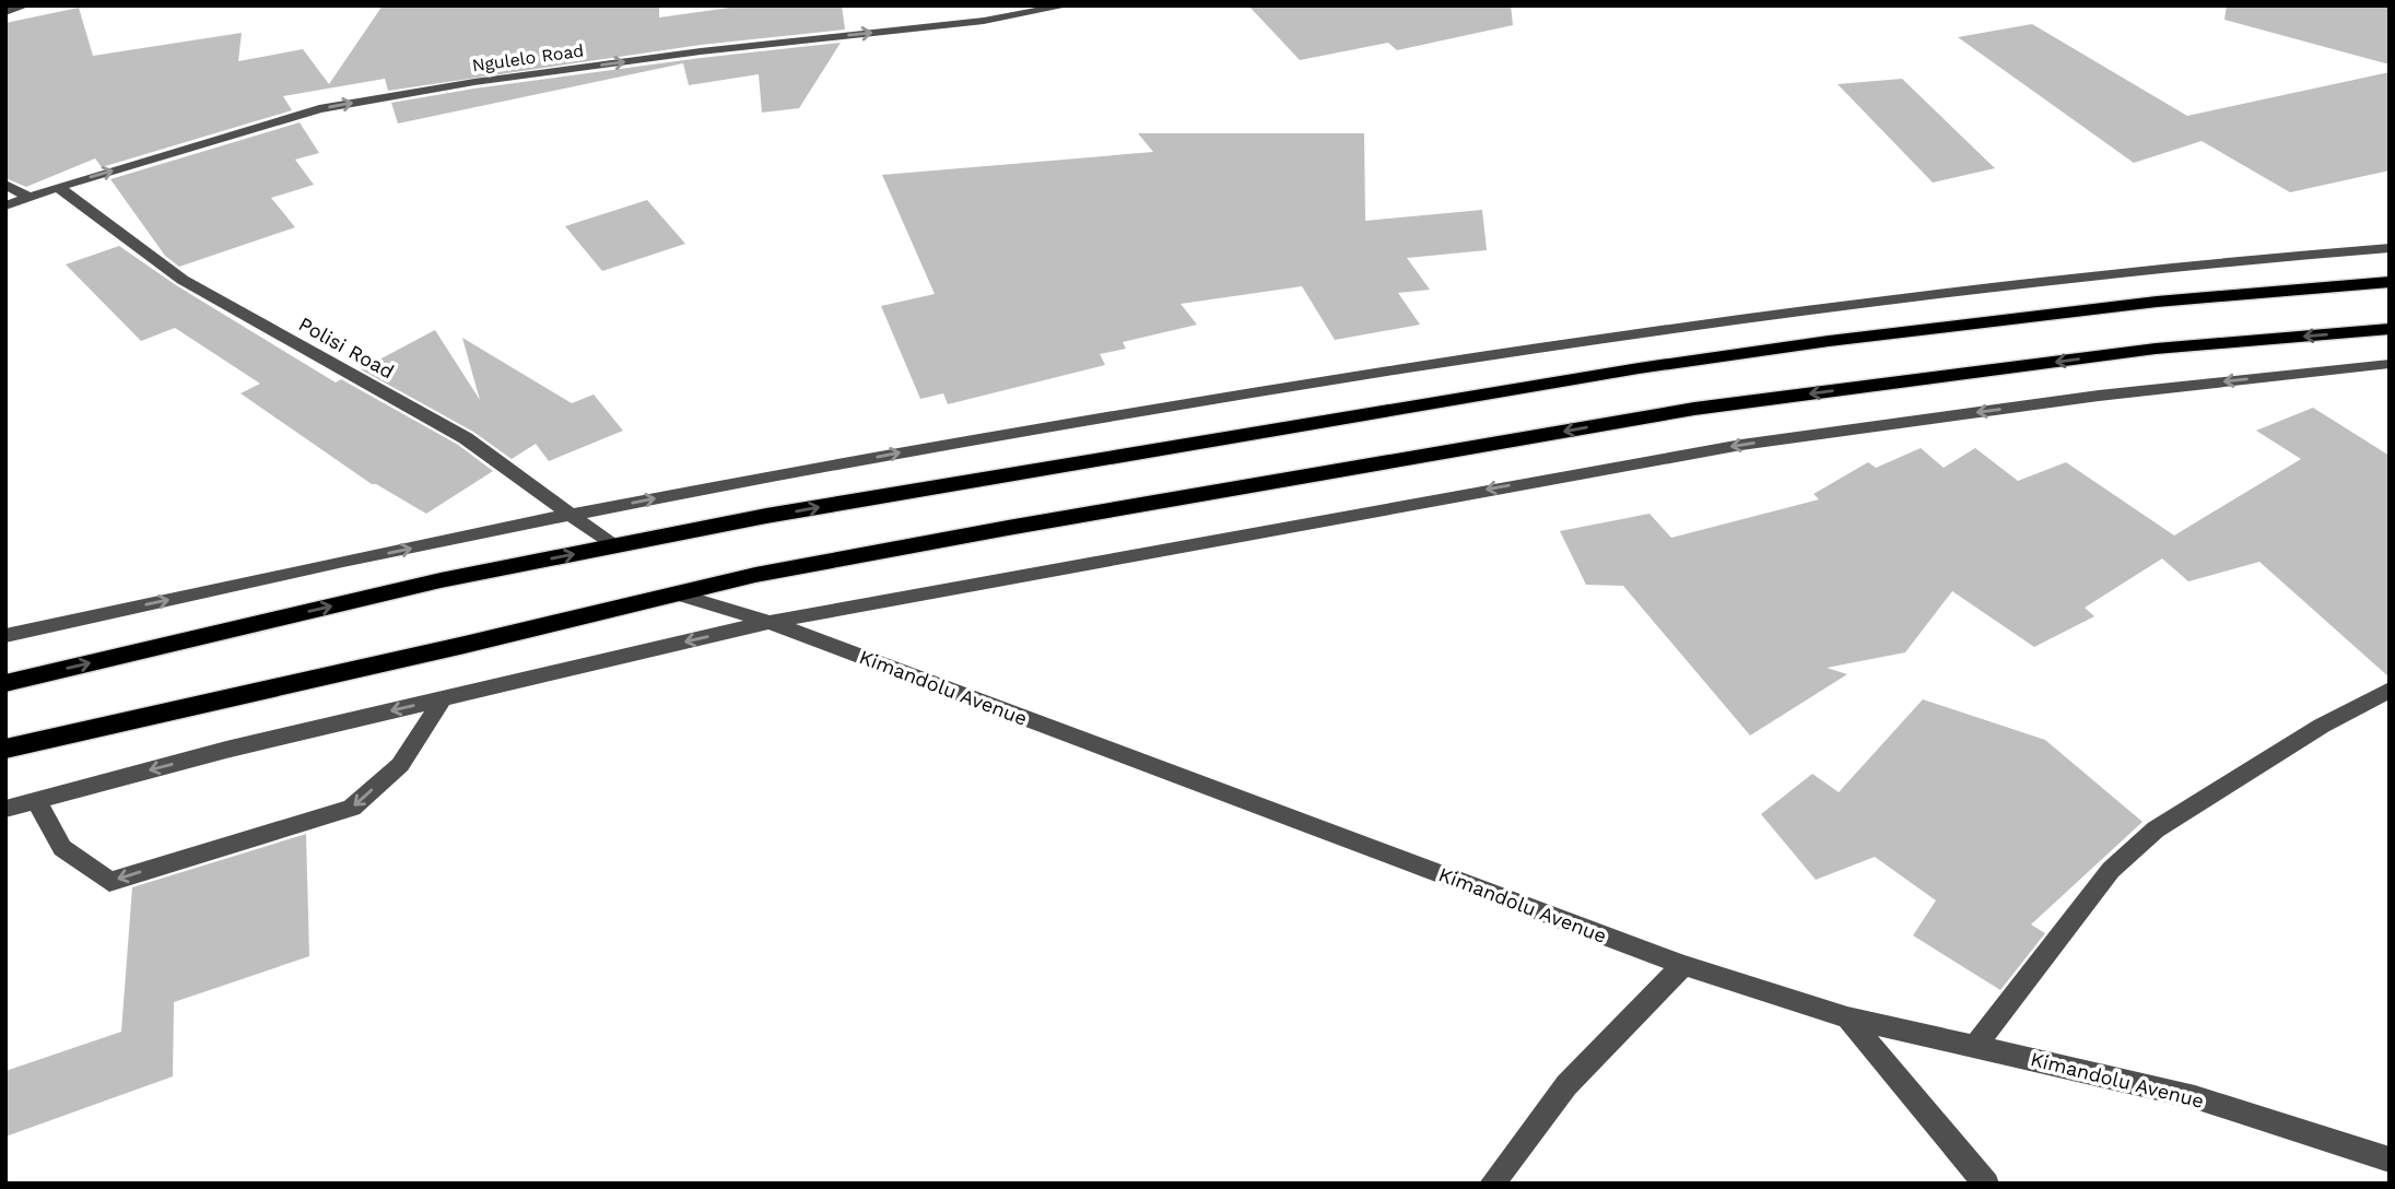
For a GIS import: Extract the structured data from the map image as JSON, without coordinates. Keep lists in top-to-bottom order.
{
  "streets": {
    "street": ["Ngulelo Road", "Polisi Road", "Kimandolu Avenue"]
  },
  "crossings": [
    ["Ngulelo Road", "Polisi Road"]
  ],
  "one_way": ["Ngulelo Road"]
}
